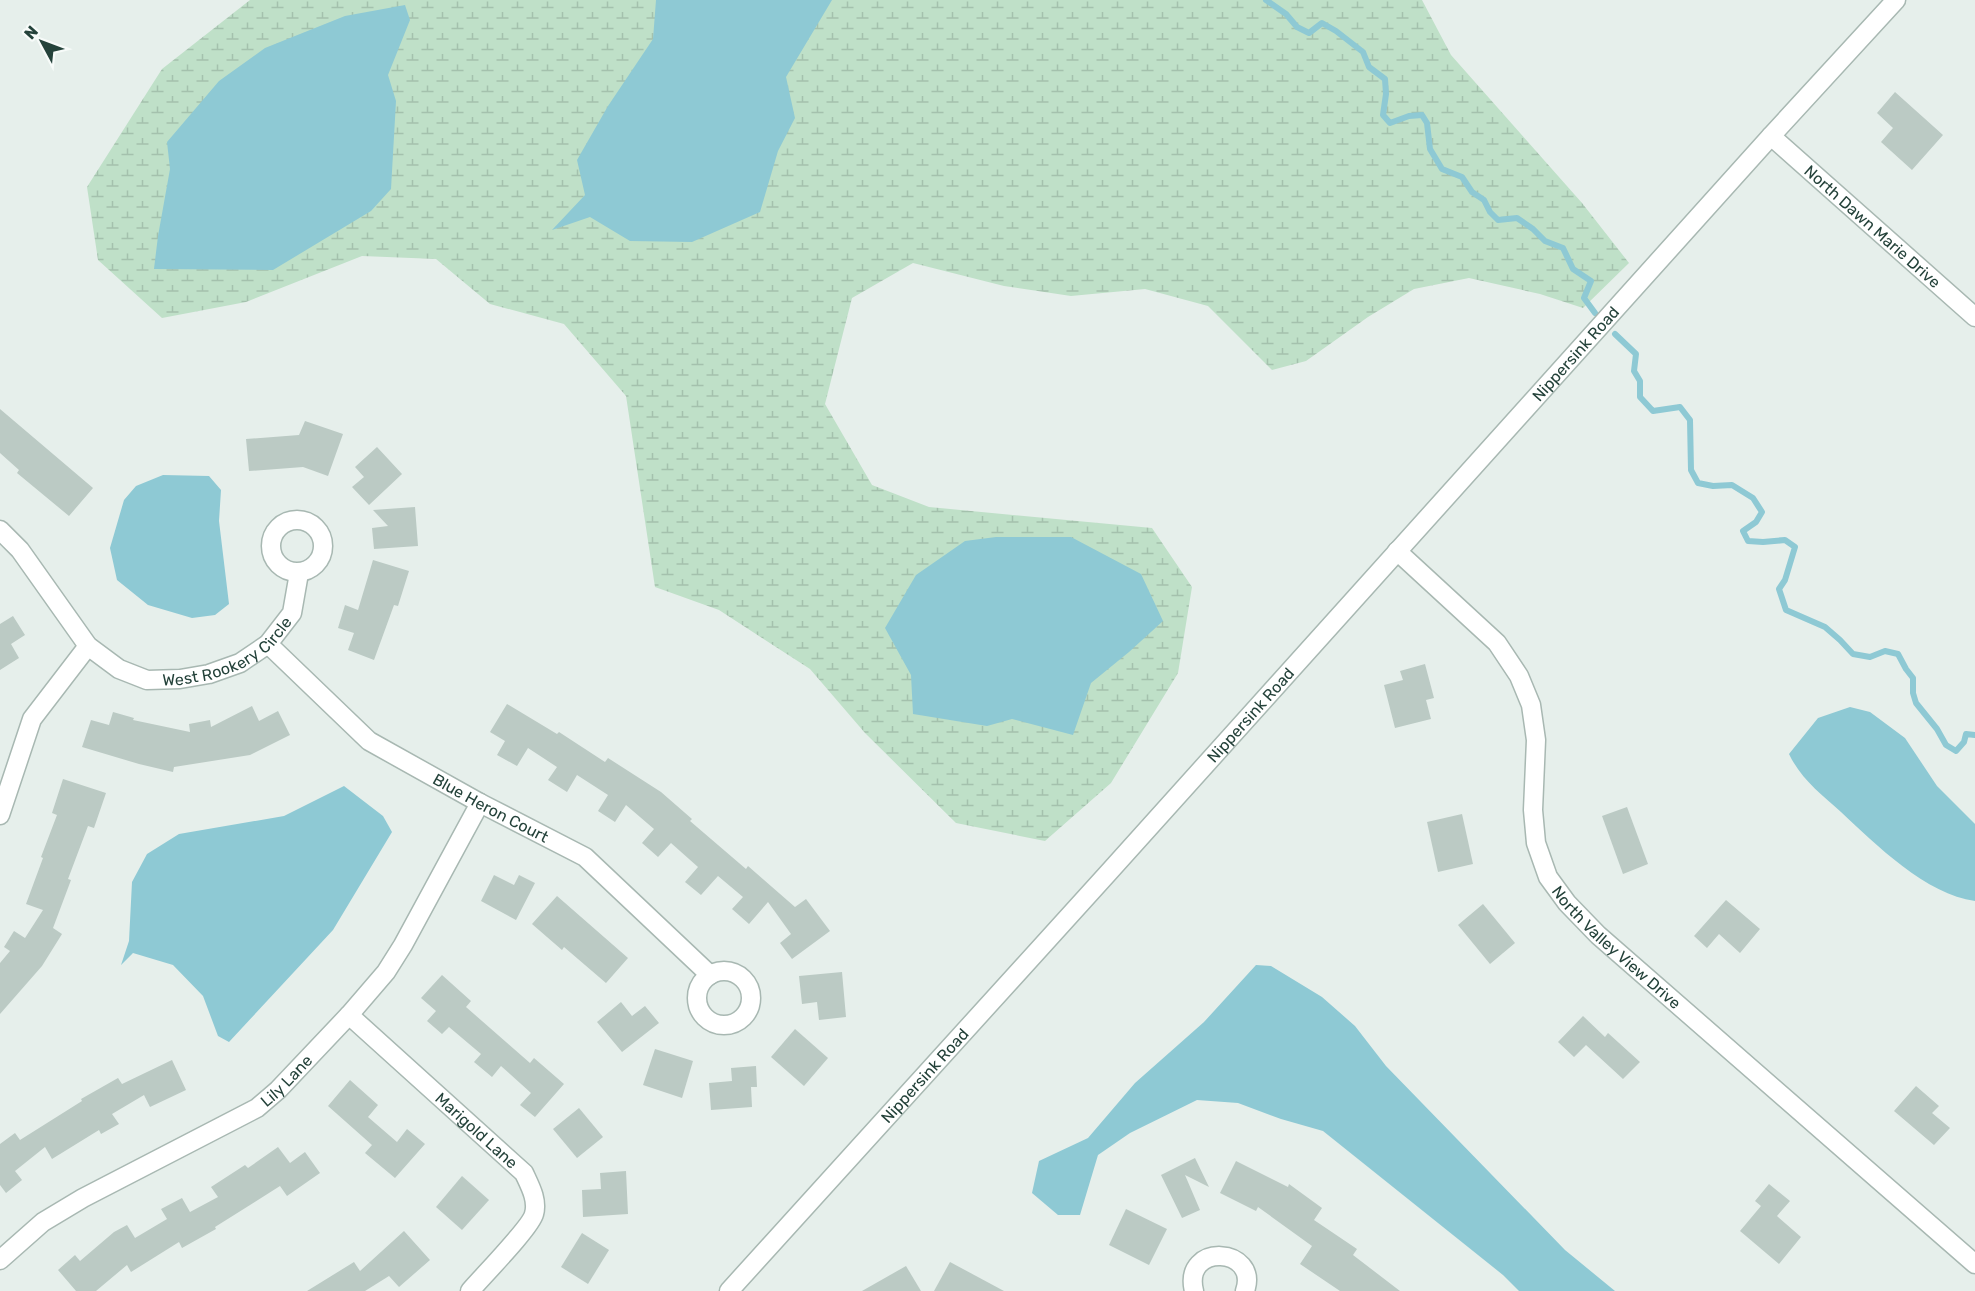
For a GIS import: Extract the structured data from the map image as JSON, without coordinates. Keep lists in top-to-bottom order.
{
  "streets": {
    "street": [
      "North Dawn Marie Drive",
      "Nippersink Road",
      "West Rookery Circle",
      "Blue Heron Court",
      "North Valley View Drive",
      "Lily Lane",
      "Marigold Lane"
    ]
  },
  "crossings": [
    ["North Dawn Marie Drive", "Nippersink Road"],
    ["Nippersink Road", "North Valley View Drive"],
    ["West Rookery Circle", "Blue Heron Court"],
    ["Blue Heron Court", "Lily Lane"],
    ["Lily Lane", "Marigold Lane"]
  ],
  "north": "top left"
}
